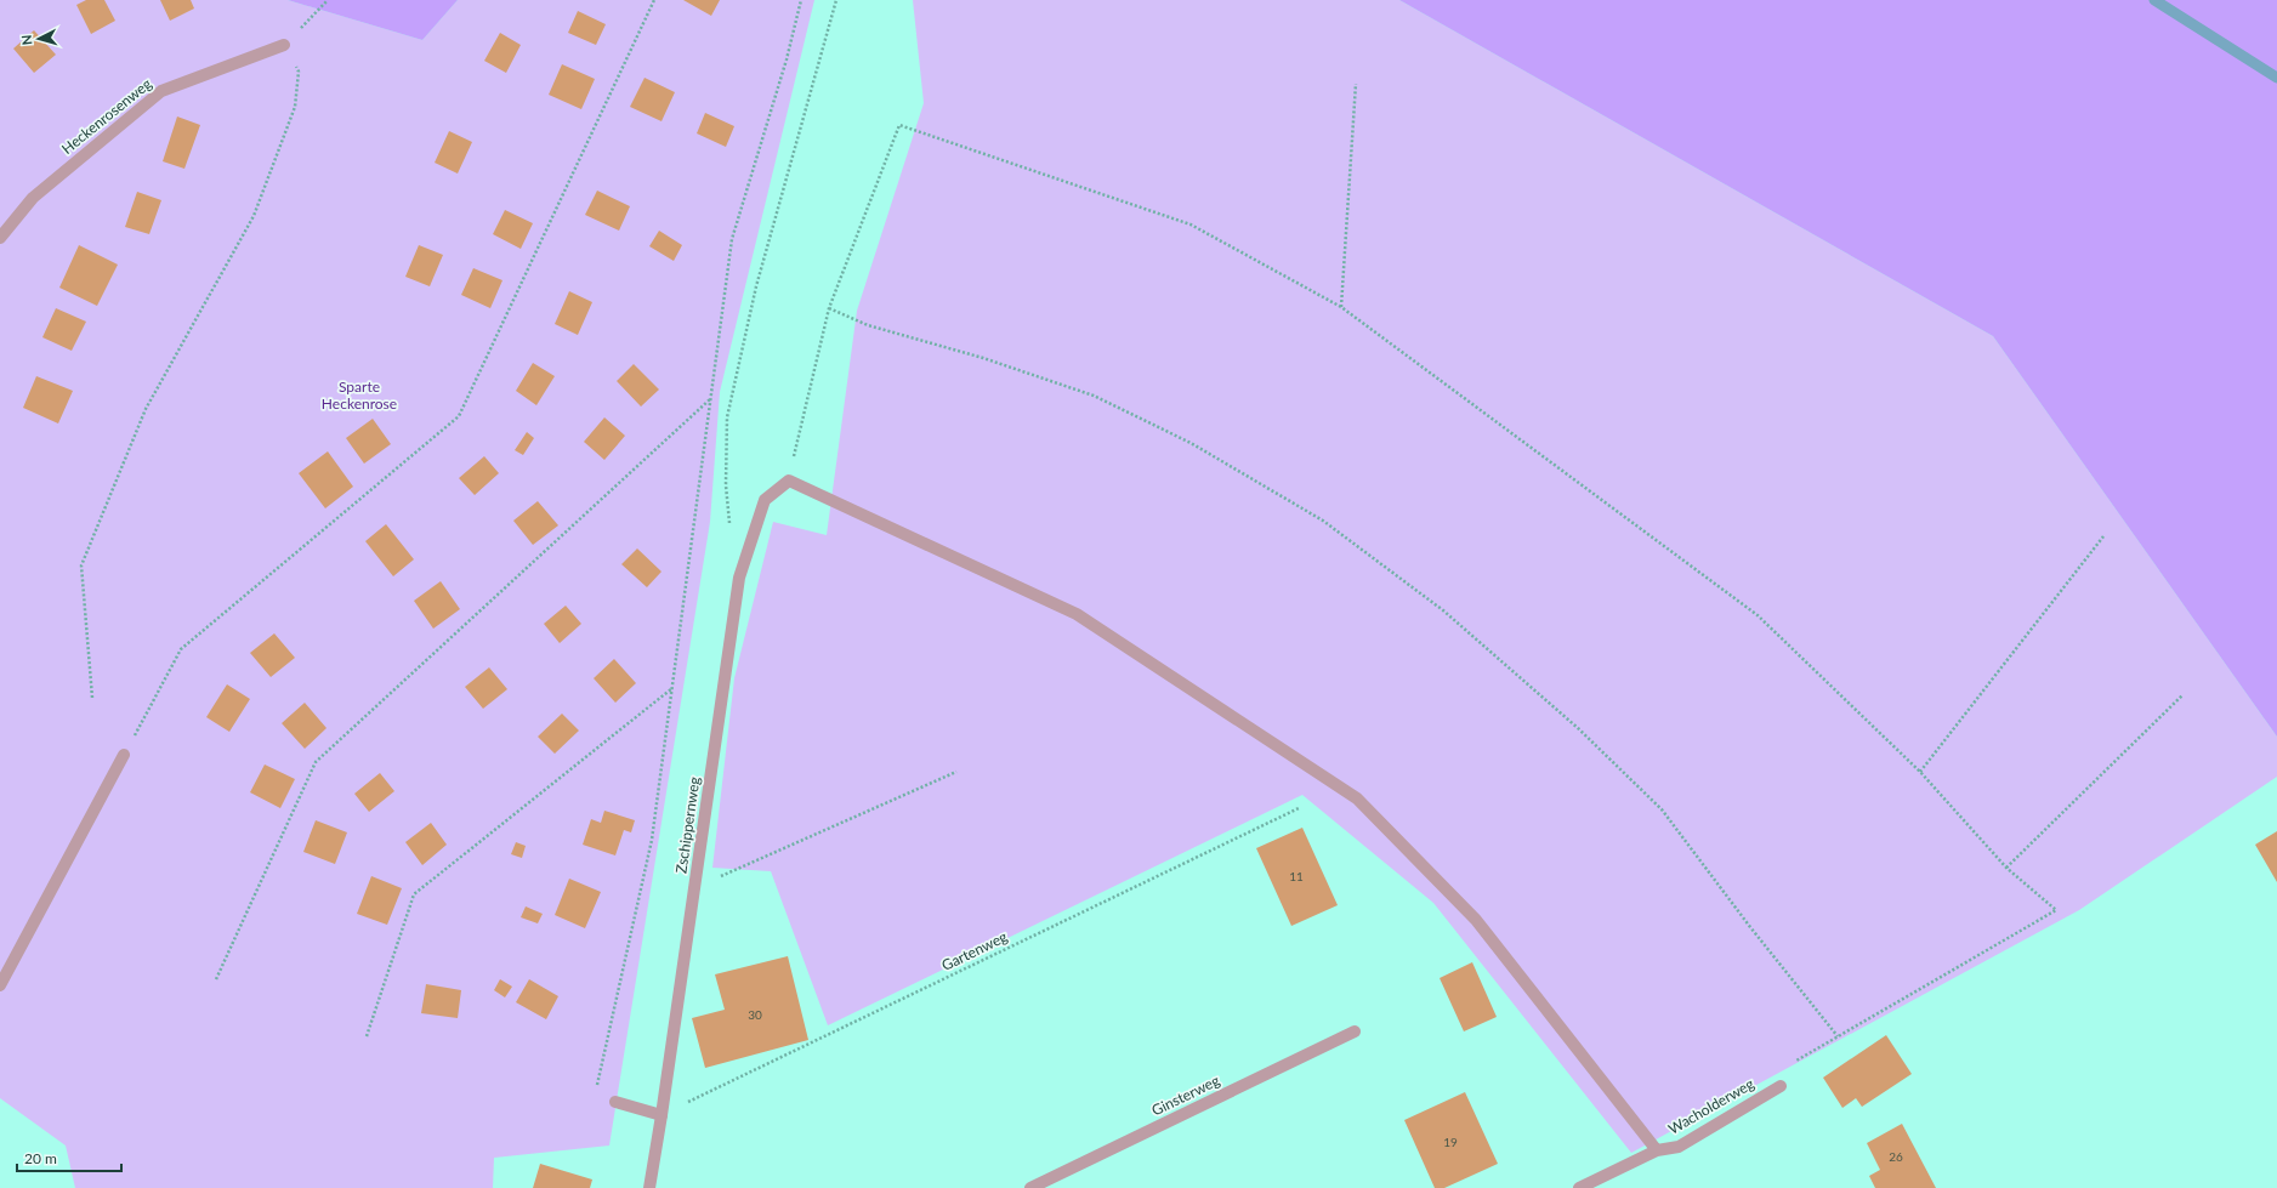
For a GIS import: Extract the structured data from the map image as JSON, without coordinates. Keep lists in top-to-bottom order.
{
  "streets": {
    "street": [
      "Heckenrosenweg",
      "Zschippernweg",
      "Ginsterweg",
      "Wacholderweg"
    ],
    "path": ["Gartenweg"]
  },
  "crossings": [
    ["Zschippernweg", "Gartenweg"]
  ],
  "parks": ["Sparte Heckenrose"],
  "house_numbers": [
    "11",
    "30",
    "19",
    "26"
  ],
  "scale_bar": "20 m",
  "north": "left"
}
